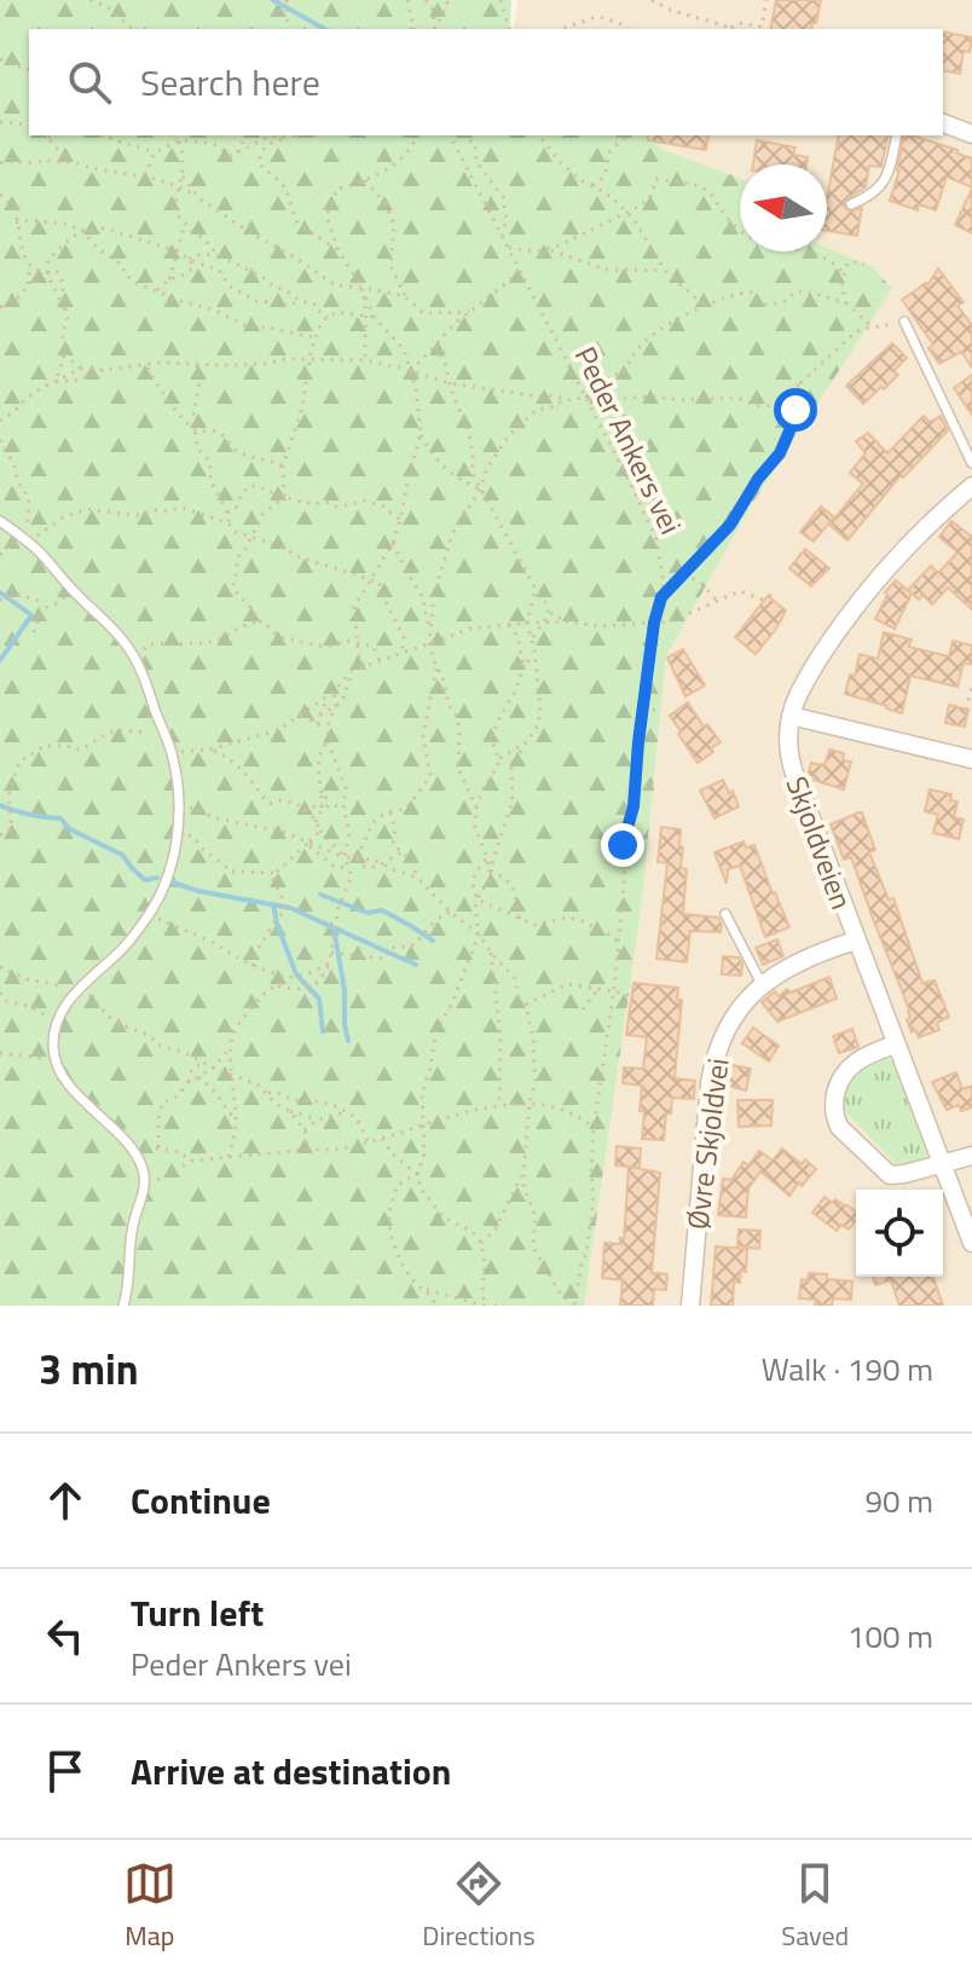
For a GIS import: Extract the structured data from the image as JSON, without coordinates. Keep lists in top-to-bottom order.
{
  "streets": {
    "street": ["Skjoldveien", "Øvre Skjoldvei"],
    "path": ["Peder Ankers vei"]
  },
  "crossings": [
    ["Skjoldveien", "Øvre Skjoldvei"]
  ],
  "north": "left",
  "page": {
    "search": "Search here",
    "heading": ["3 min", "Walk · 190 m"],
    "list": [
      ["Continue", "90 m"],
      ["Turn left", "Peder Ankers vei", "100 m"],
      "Arrive at destination"
    ],
    "nav": ["Map", "Directions", "Saved"]
  }
}
